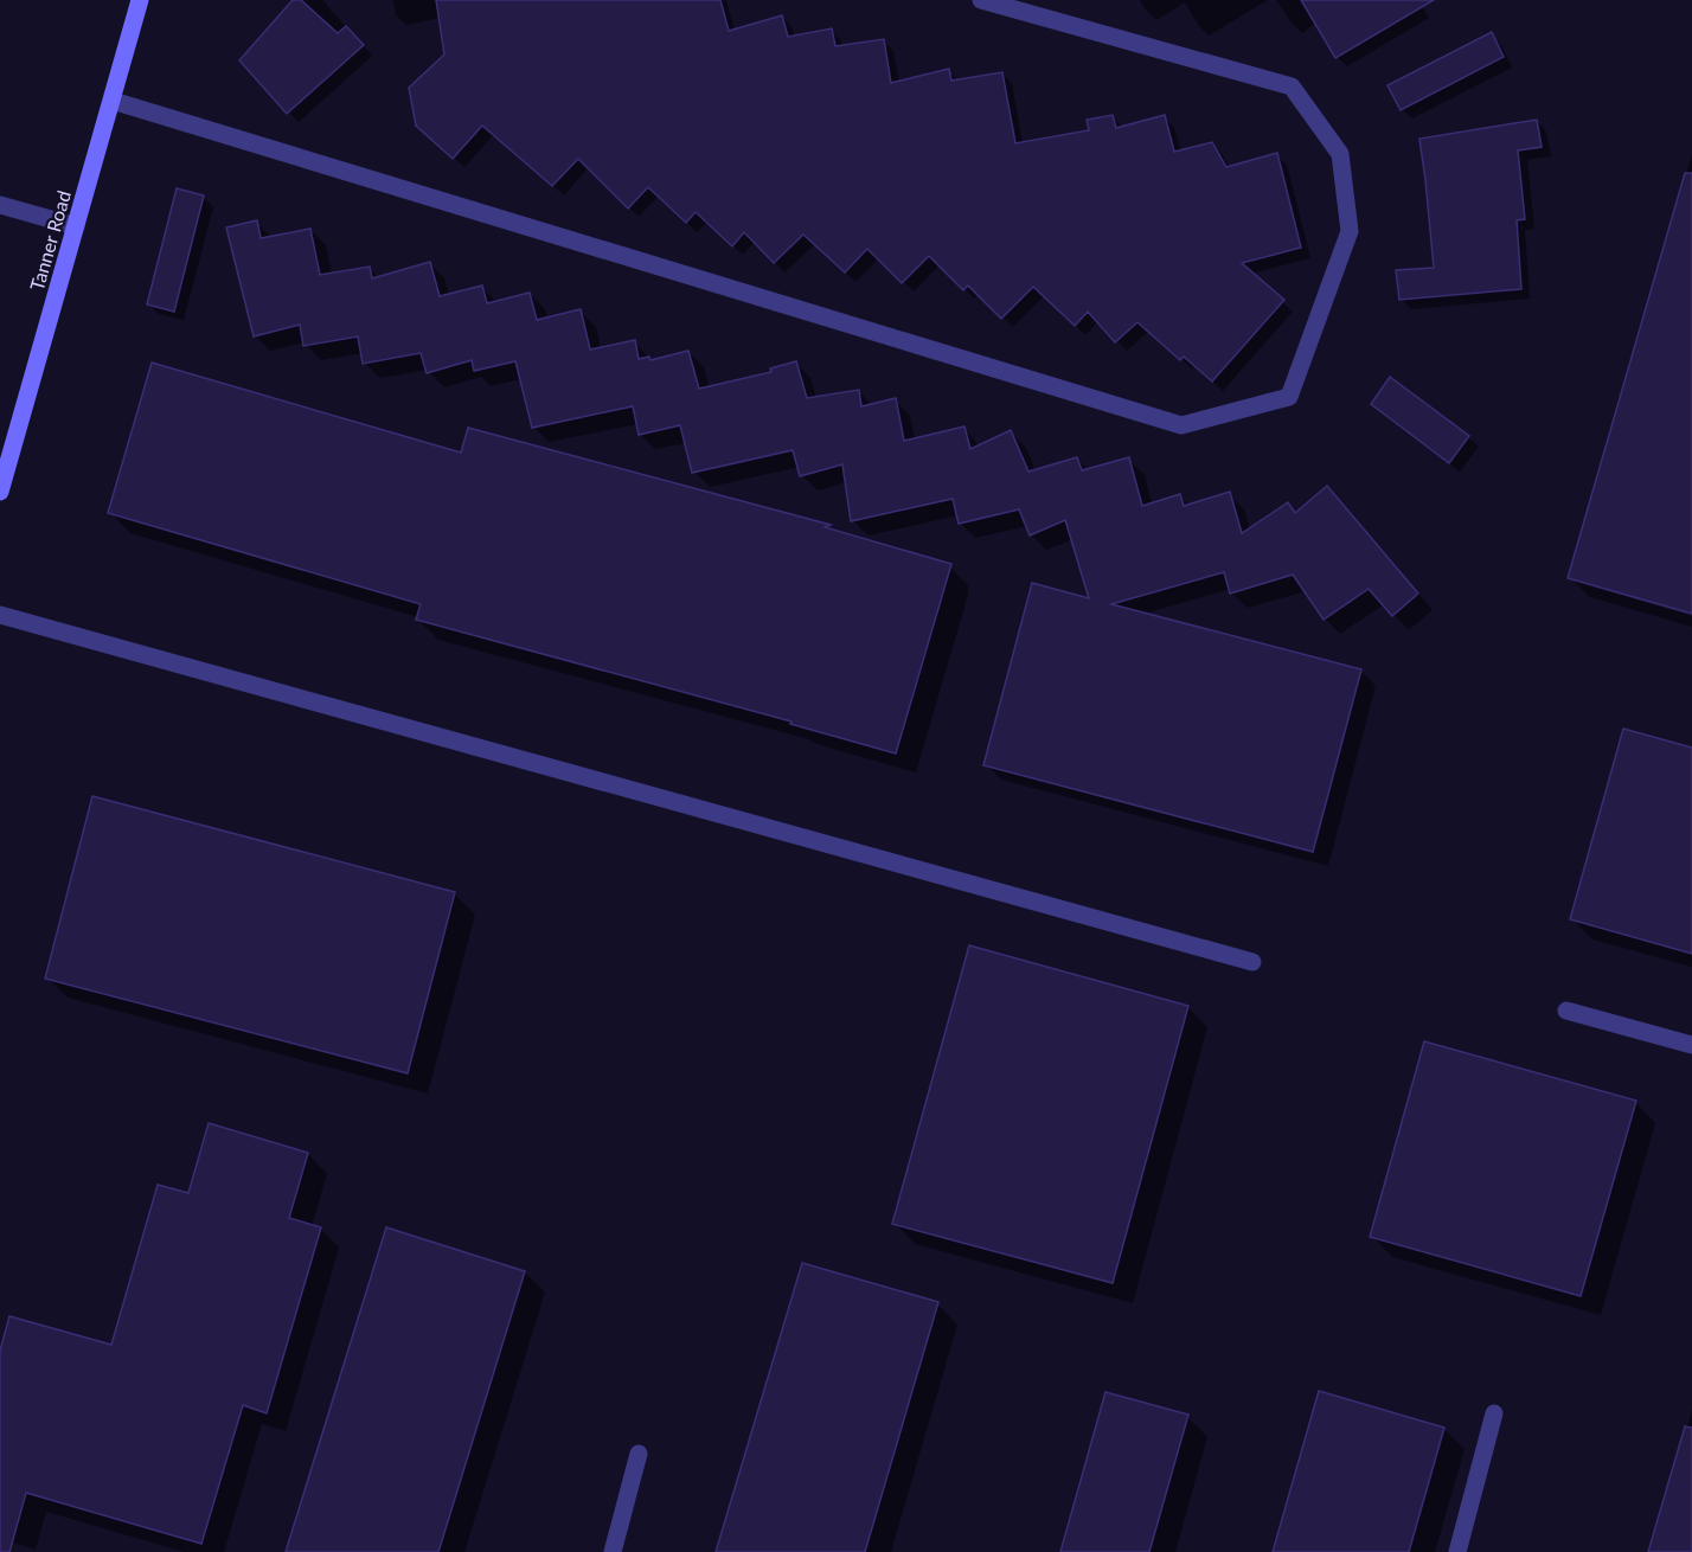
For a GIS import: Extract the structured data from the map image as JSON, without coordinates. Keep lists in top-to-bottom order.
{
  "streets": {
    "main road": ["Tanner Road"]
  }
}
